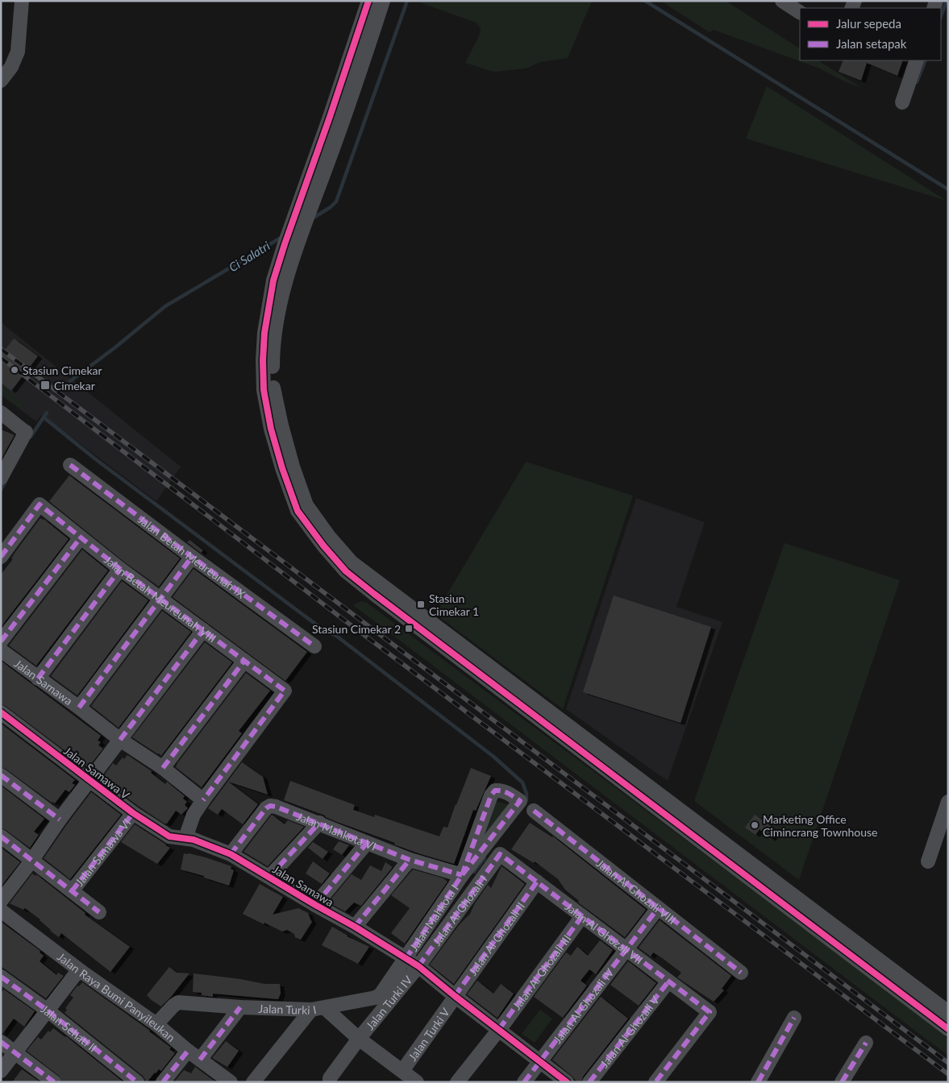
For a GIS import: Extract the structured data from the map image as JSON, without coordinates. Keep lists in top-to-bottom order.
{
  "streets": {
    "street": [
      "Jalan Betah Meureunah IX",
      "Jalan Betah Meureunah VIII",
      "Jalan Samawa",
      "Jalan Samawa V",
      "Jalan Mahkota VI",
      "Jalan Samawa VI",
      "Jalan Al Ghozali VIII",
      "Jalan Al Ghozali I",
      "Jalan Mahkota I",
      "Jalan Al Ghozali VII",
      "Jalan Al Ghozali II",
      "Jalan Al Ghozali III",
      "Jalan Raya Bumi Panyileukan",
      "Jalan Turki IV",
      "Jalan Al Ghozali IV",
      "Jalan Turki I",
      "Jalan Sehati II",
      "Jalan Al Ghozali V",
      "Jalan Turki V"
    ]
  },
  "crossings": [
    ["Jalan Betah Meureunah VIII", "Jalan Samawa"],
    ["Jalan Samawa", "Jalan Samawa V"],
    ["Jalan Samawa", "Jalan Mahkota VI"],
    ["Jalan Samawa", "Jalan Al Ghozali I"],
    ["Jalan Samawa", "Jalan Mahkota I"],
    ["Jalan Samawa", "Jalan Al Ghozali II"],
    ["Jalan Samawa", "Jalan Al Ghozali III"],
    ["Jalan Samawa", "Jalan Turki IV"],
    ["Jalan Samawa", "Jalan Al Ghozali IV"],
    ["Jalan Samawa", "Jalan Turki I"],
    ["Jalan Samawa", "Jalan Turki V"],
    ["Jalan Samawa V", "Jalan Samawa VI"],
    ["Jalan Mahkota VI", "Jalan Mahkota I"],
    ["Jalan Al Ghozali VIII", "Jalan Al Ghozali IV"],
    ["Jalan Al Ghozali I", "Jalan Mahkota I"],
    ["Jalan Al Ghozali I", "Jalan Al Ghozali VII"],
    ["Jalan Al Ghozali I", "Jalan Turki IV"],
    ["Jalan Al Ghozali I", "Jalan Turki I"],
    ["Jalan Mahkota I", "Jalan Turki IV"],
    ["Jalan Mahkota I", "Jalan Turki I"],
    ["Jalan Al Ghozali VII", "Jalan Al Ghozali II"],
    ["Jalan Al Ghozali VII", "Jalan Al Ghozali III"],
    ["Jalan Al Ghozali VII", "Jalan Al Ghozali IV"],
    ["Jalan Al Ghozali VII", "Jalan Al Ghozali V"],
    ["Jalan Al Ghozali II", "Jalan Turki V"],
    ["Jalan Raya Bumi Panyileukan", "Jalan Turki I"],
    ["Jalan Turki IV", "Jalan Turki I"]
  ],
  "water": ["Ci Salatri"],
  "places": {
    "other": ["Stasiun Cimekar", "Marketing Office Cimincrang Townhouse"],
    "transit": ["Cimekar", "Stasiun Cimekar 1", "Stasiun Cimekar 2"]
  },
  "legend": ["Jalur sepeda", "Jalan setapak"]
}
